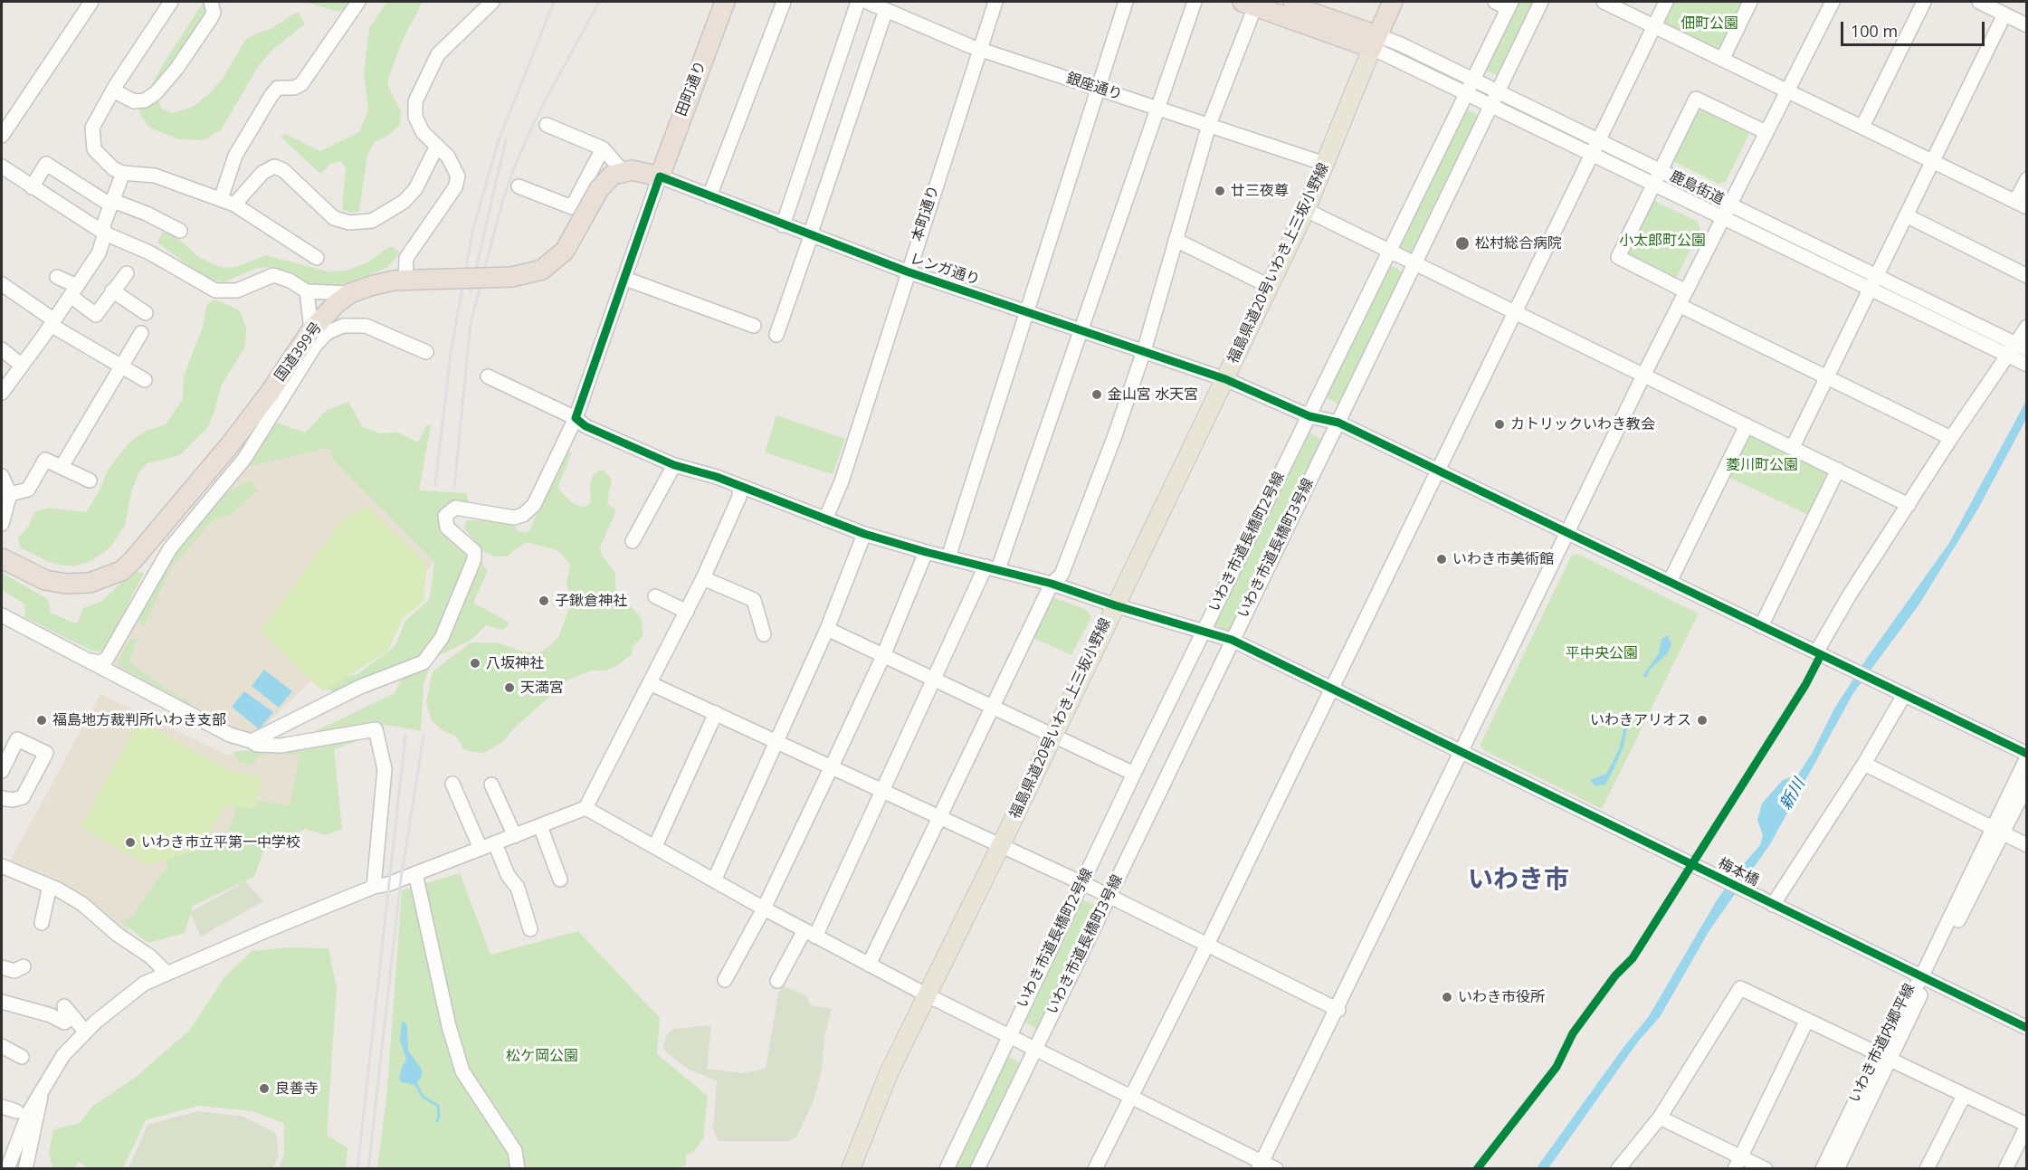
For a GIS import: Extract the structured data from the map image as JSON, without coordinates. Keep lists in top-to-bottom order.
{
  "streets": {
    "highway": ["田町通り", "国道399号"],
    "main road": ["福島県道20号いわき上三坂小野線"],
    "street": [
      "銀座通り",
      "鹿島街道",
      "本町通り",
      "レンガ通り",
      "いわき市道長橋町2号線",
      "いわき市道長橋町3号線",
      "梅本橋",
      "いわき市道内郷平線"
    ]
  },
  "crossings": [
    ["銀座通り", "本町通り"],
    ["銀座通り", "福島県道20号いわき上三坂小野線"],
    ["田町通り", "レンガ通り"],
    ["鹿島街道", "福島県道20号いわき上三坂小野線"],
    ["鹿島街道", "いわき市道長橋町2号線"],
    ["鹿島街道", "いわき市道長橋町3号線"],
    ["本町通り", "レンガ通り"],
    ["本町通り", "梅本橋"],
    ["福島県道20号いわき上三坂小野線", "レンガ通り"],
    ["福島県道20号いわき上三坂小野線", "梅本橋"],
    ["レンガ通り", "いわき市道長橋町2号線"],
    ["レンガ通り", "いわき市道長橋町3号線"],
    ["レンガ通り", "いわき市道内郷平線"],
    ["いわき市道長橋町2号線", "梅本橋"],
    ["いわき市道長橋町3号線", "梅本橋"],
    ["梅本橋", "いわき市道内郷平線"]
  ],
  "districts": ["いわき市"],
  "water": ["新川"],
  "parks": [
    "佃町公園",
    "小太郎町公園",
    "菱川町公園",
    "平中央公園",
    "松ケ岡公園"
  ],
  "places": [
    "廿三夜尊",
    "松村総合病院",
    "金山宮 水天宮",
    "カトリックいわき教会",
    "いわき市美術館",
    "子鍬倉神社",
    "八坂神社",
    "天満宮",
    "福島地方裁判所いわき支部",
    "いわきアリオス",
    "いわき市立平第一中学校",
    "いわき市役所",
    "良善寺"
  ],
  "scale_bar": "100 m"
}
